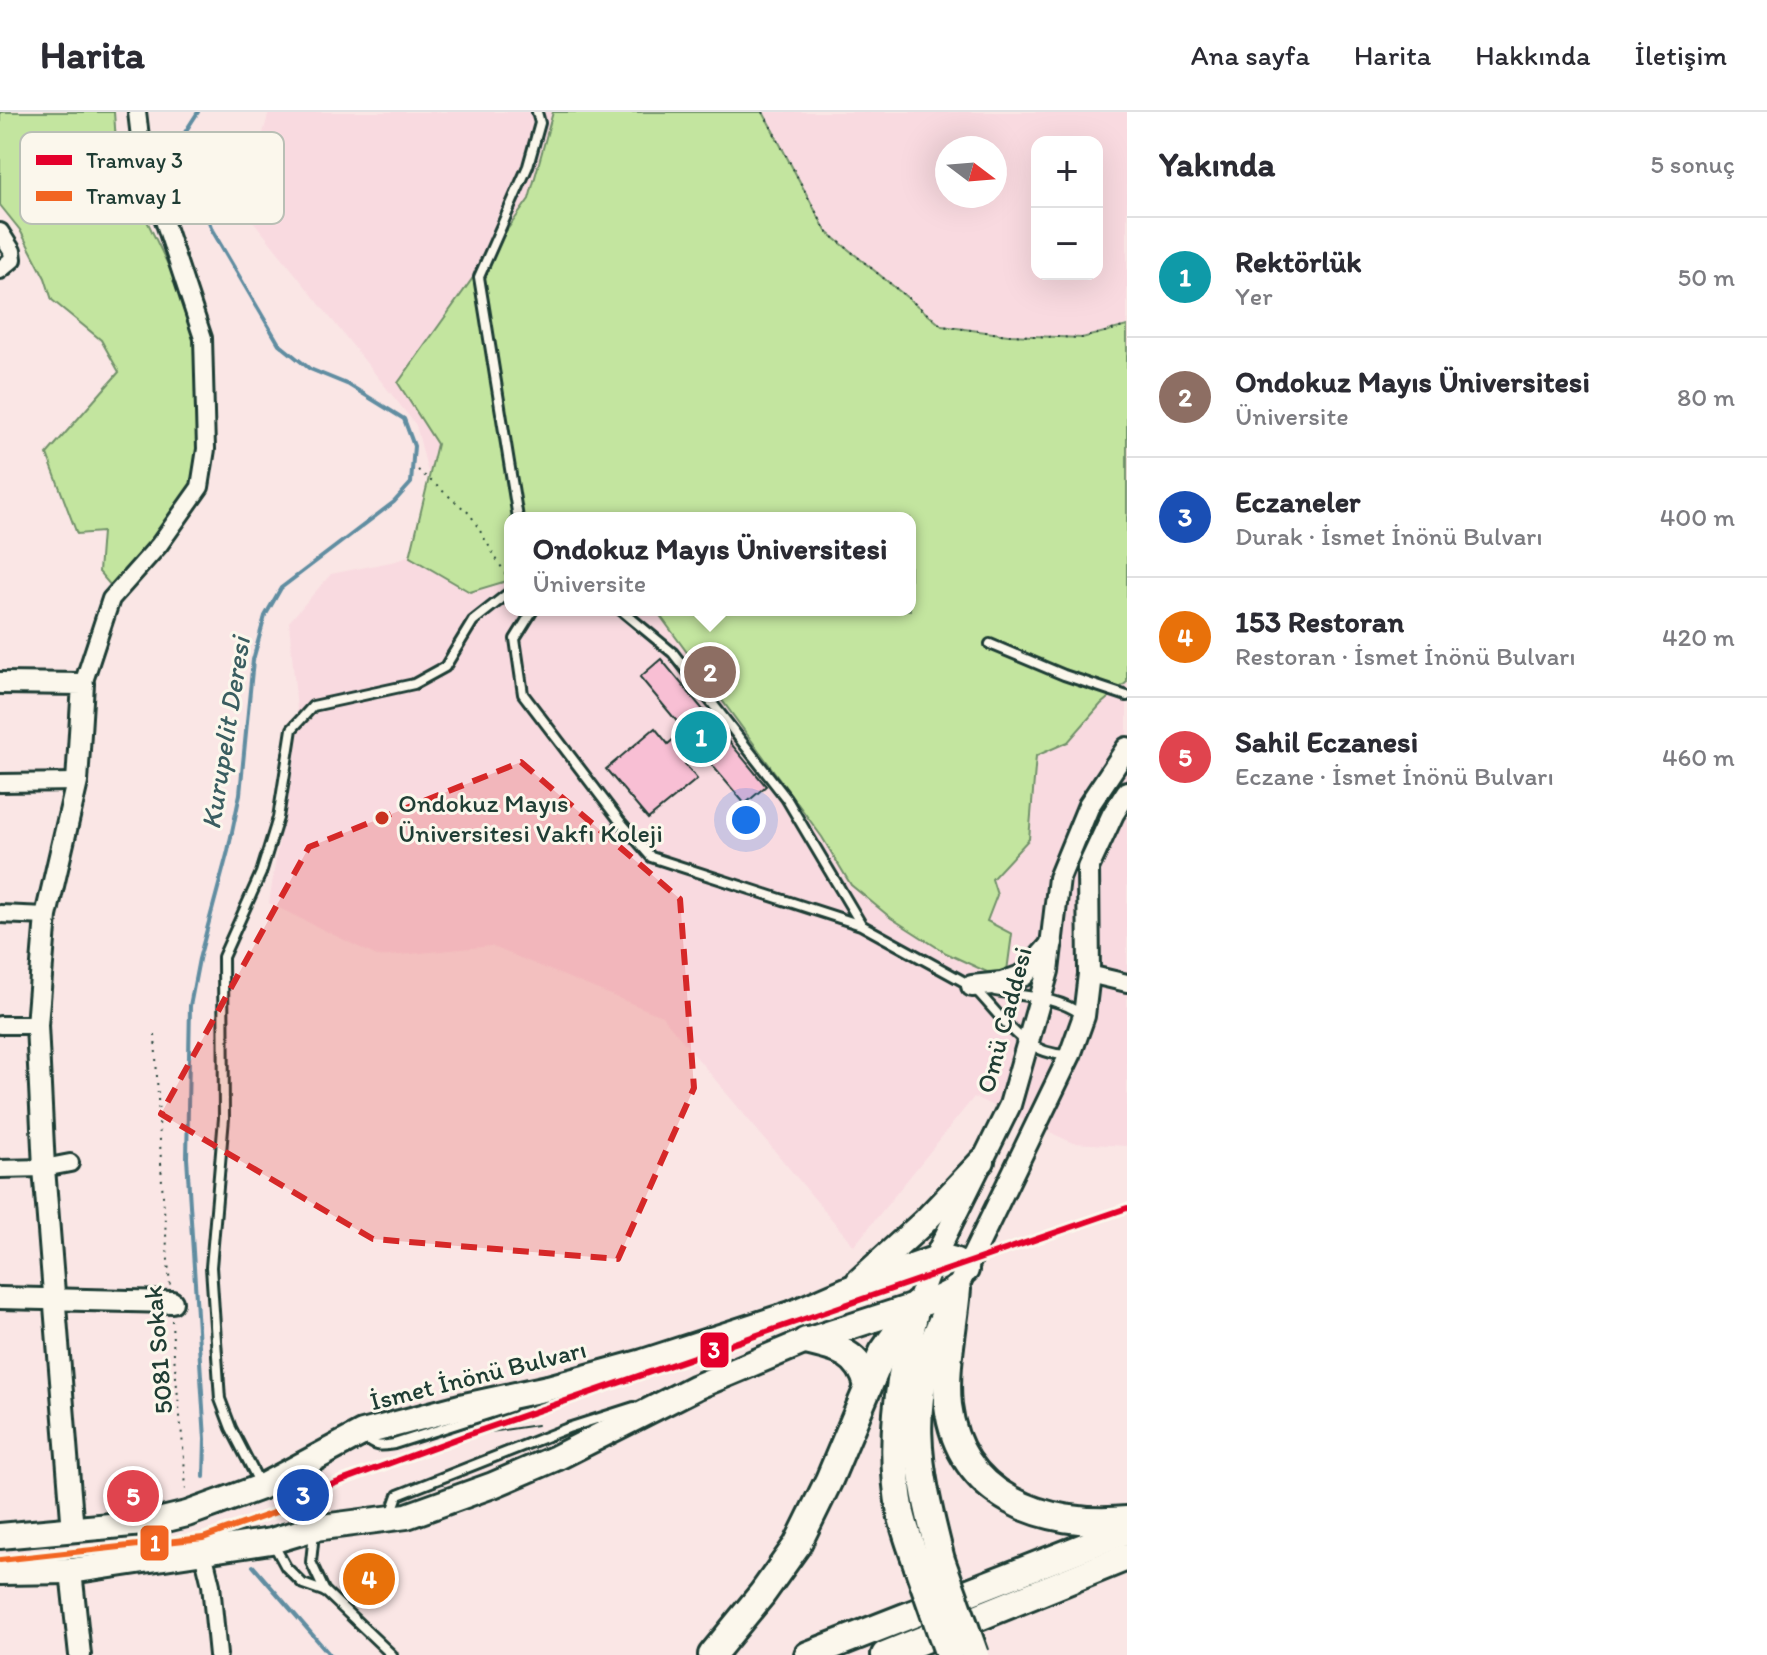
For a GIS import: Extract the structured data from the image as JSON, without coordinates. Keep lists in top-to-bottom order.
{
  "streets": {
    "main road": ["İsmet İnönü Bulvarı"],
    "street": ["Omü Caddesi"],
    "path": ["5081 Sokak"]
  },
  "crossings": [
    ["Omü Caddesi", "İsmet İnönü Bulvarı"],
    ["5081 Sokak", "İsmet İnönü Bulvarı"]
  ],
  "water": ["Kurupelit Deresi"],
  "places": ["Ondokuz Mayıs Üniversitesi Vakfı Koleji"],
  "lines": ["tram line 3", "tram line 1"],
  "legend": ["Tramvay 3", "Tramvay 1"],
  "north": "right",
  "page": {
    "header": "Harita",
    "nav": [
      "Ana sayfa",
      "Harita",
      "Hakkında",
      "İletişim"
    ],
    "heading": ["Yakında", "5 sonuç"],
    "map_buttons": ["+", "−"],
    "list": [
      {
        "mark": "1",
        "name": "Rektörlük",
        "note": "Yer",
        "value": "50 m"
      },
      {
        "mark": "2",
        "name": "Ondokuz Mayıs Üniversitesi",
        "note": "Üniversite",
        "value": "80 m"
      },
      {
        "mark": "3",
        "name": "Eczaneler",
        "note": "Durak · İsmet İnönü Bulvarı",
        "value": "400 m"
      },
      {
        "mark": "4",
        "name": "153 Restoran",
        "note": "Restoran · İsmet İnönü Bulvarı",
        "value": "420 m"
      },
      {
        "mark": "5",
        "name": "Sahil Eczanesi",
        "note": "Eczane · İsmet İnönü Bulvarı",
        "value": "460 m"
      }
    ],
    "popup": ["Ondokuz Mayıs Üniversitesi", "Üniversite"],
    "pins": [
      "2",
      "1",
      "3",
      "5",
      "4"
    ]
  }
}
